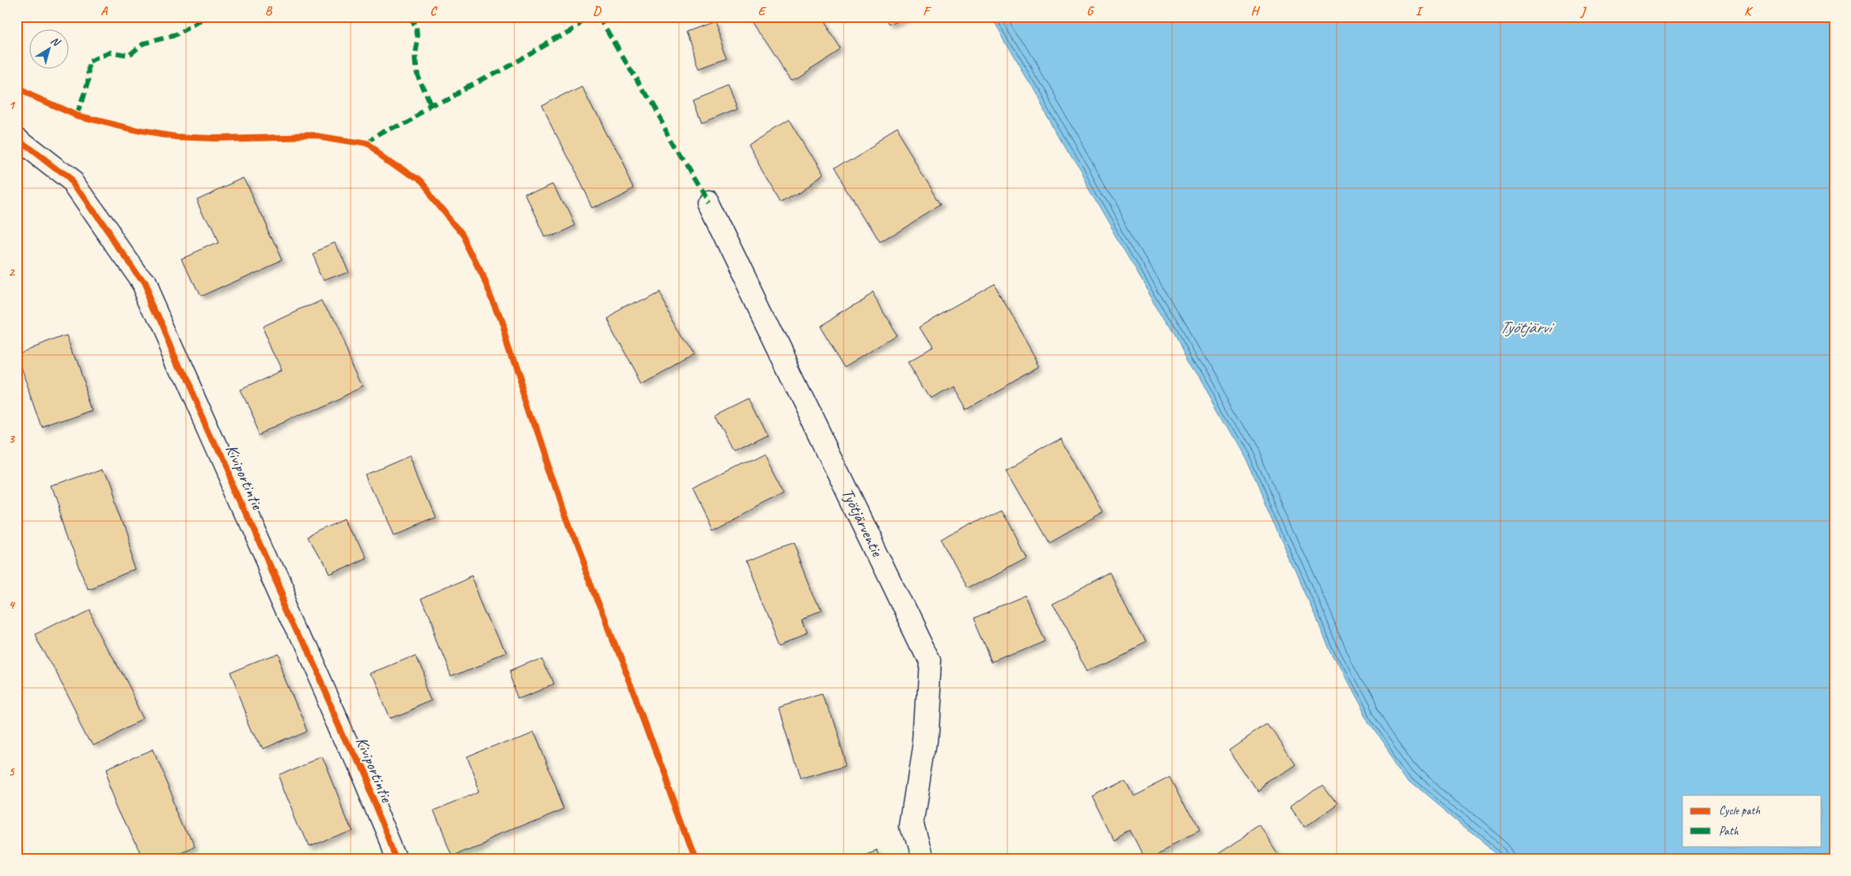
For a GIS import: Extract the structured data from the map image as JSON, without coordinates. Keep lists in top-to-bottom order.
{
  "streets": {
    "street": ["Kiviportintie", "Työtjärventie"]
  },
  "water": ["Työtjärvi"],
  "legend": ["Cycle path", "Path"],
  "north": "top right",
  "grid": {
    "columns": [
      "A",
      "B",
      "C",
      "D",
      "E",
      "F",
      "G",
      "H",
      "I",
      "J",
      "K"
    ],
    "rows": [
      "1",
      "2",
      "3",
      "4",
      "5"
    ]
  }
}
